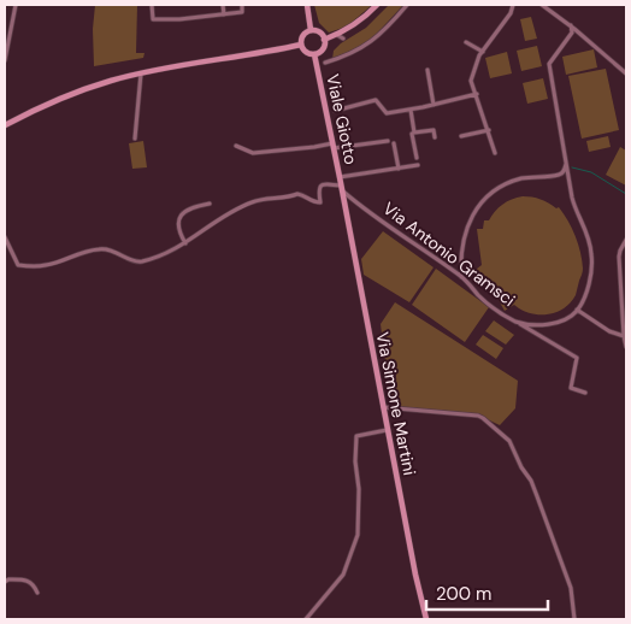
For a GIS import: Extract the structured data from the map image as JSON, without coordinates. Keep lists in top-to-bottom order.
{
  "streets": {
    "street": ["Viale Giotto", "Via Antonio Gramsci", "Via Simone Martini"]
  },
  "crossings": [
    ["Viale Giotto", "Via Antonio Gramsci"],
    ["Viale Giotto", "Via Simone Martini"],
    ["Via Antonio Gramsci", "Via Simone Martini"]
  ],
  "scale_bar": "200 m"
}
